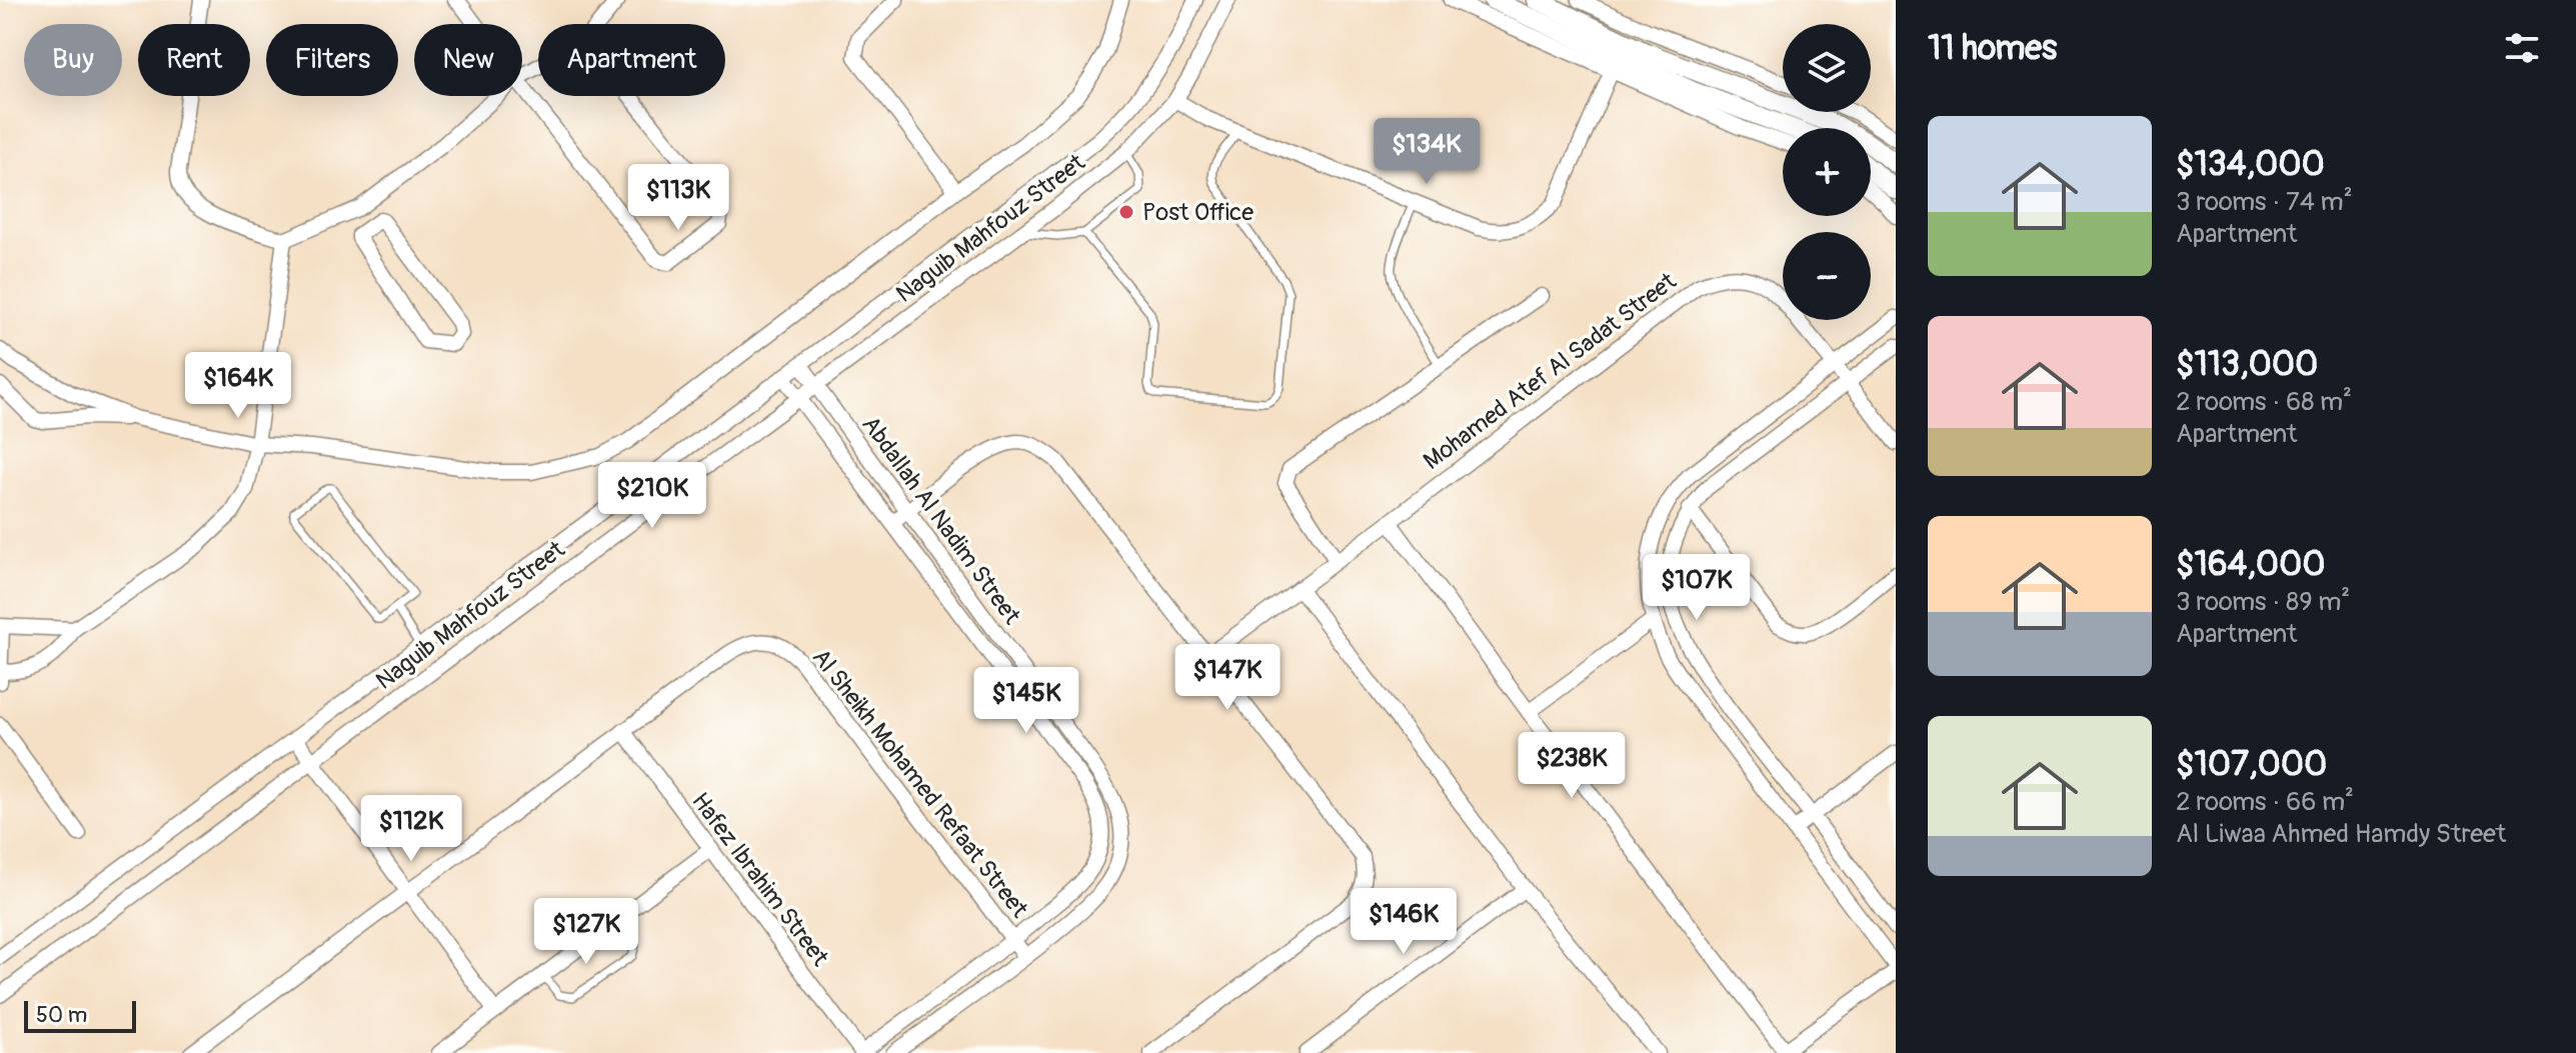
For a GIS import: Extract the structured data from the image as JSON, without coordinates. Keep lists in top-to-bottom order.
{
  "streets": {
    "street": [
      "Naguib Mahfouz Street",
      "Mohamed Atef Al Sadat Street",
      "Abdallah Al Nadim Street",
      "Al Sheikh Mohamed Refaat Street",
      "Hafez Ibrahim Street"
    ]
  },
  "crossings": [
    ["Naguib Mahfouz Street", "Abdallah Al Nadim Street"],
    ["Abdallah Al Nadim Street", "Al Sheikh Mohamed Refaat Street"],
    ["Abdallah Al Nadim Street", "Hafez Ibrahim Street"],
    ["Al Sheikh Mohamed Refaat Street", "Hafez Ibrahim Street"]
  ],
  "places": ["Post Office"],
  "scale_bar": "50 m",
  "page": {
    "heading": "11 homes",
    "map_buttons": ["+", "−"],
    "chip": [
      "Buy",
      "Rent",
      "Filters",
      "New",
      "Apartment"
    ],
    "list": [
      {
        "name": "$134,000",
        "note": "3 rooms · 74 m² · Apartment"
      },
      {
        "name": "$113,000",
        "note": "2 rooms · 68 m² · Apartment"
      },
      {
        "name": "$164,000",
        "note": "3 rooms · 89 m² · Apartment"
      },
      {
        "name": "$107,000",
        "note": "2 rooms · 66 m² · Al Liwaa Ahmed Hamdy Street"
      }
    ],
    "price": [
      "$134K",
      "$113K",
      "$164K",
      "$210K",
      "$107K",
      "$147K",
      "$145K",
      "$238K",
      "$112K",
      "$146K",
      "$127K"
    ],
    "scale": "50 m"
  }
}
